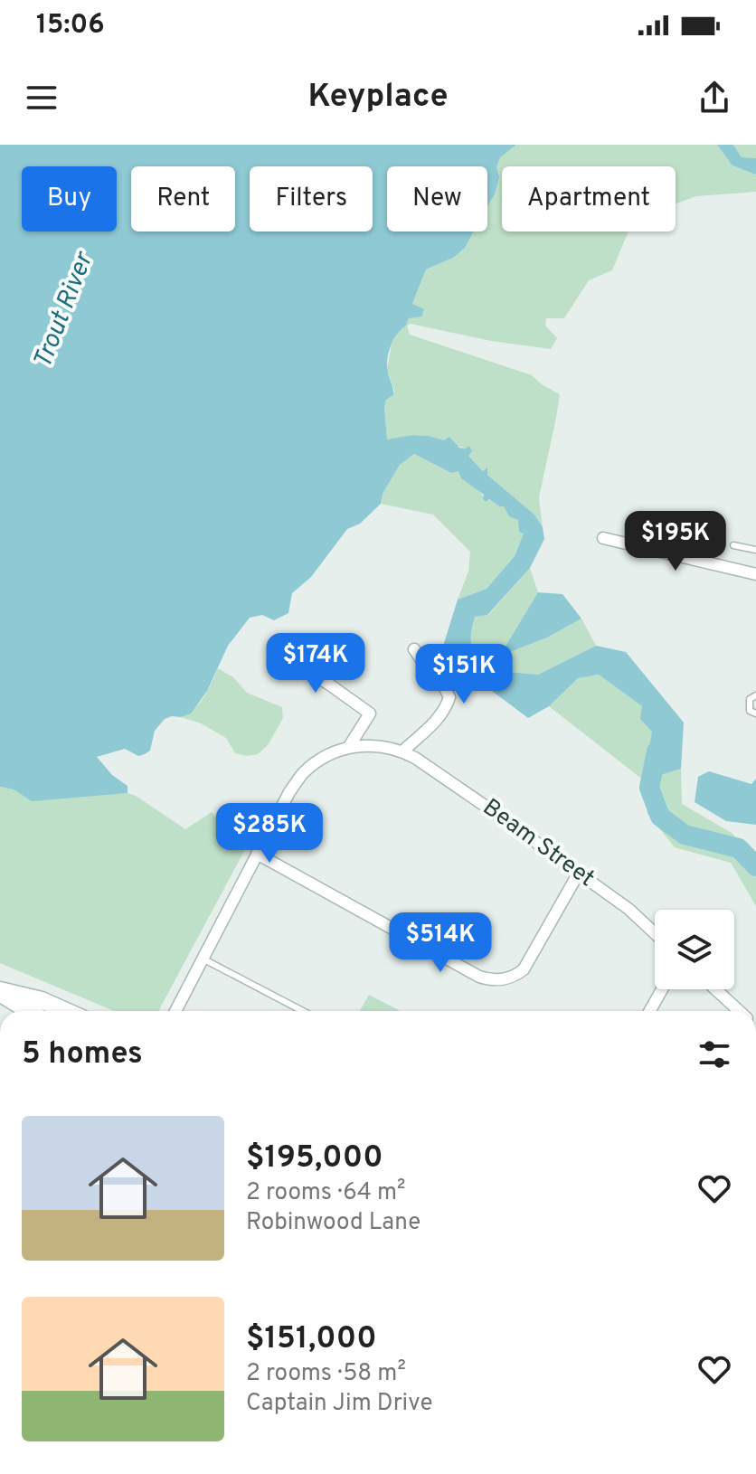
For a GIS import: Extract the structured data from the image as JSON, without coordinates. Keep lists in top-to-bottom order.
{
  "streets": {
    "street": ["Beam Street"]
  },
  "water": ["Trout River"],
  "page": {
    "status": "15:06",
    "header": "Keyplace",
    "chip": [
      "Buy",
      "Rent",
      "Filters",
      "New",
      "Apartment"
    ],
    "price": [
      "$195K",
      "$174K",
      "$151K",
      "$285K",
      "$514K"
    ],
    "heading": "5 homes",
    "list": [
      {
        "name": "$195,000",
        "note": "2 rooms · 64 m² · Robinwood Lane"
      },
      {
        "name": "$151,000",
        "note": "2 rooms · 58 m² · Captain Jim Drive"
      }
    ]
  }
}
